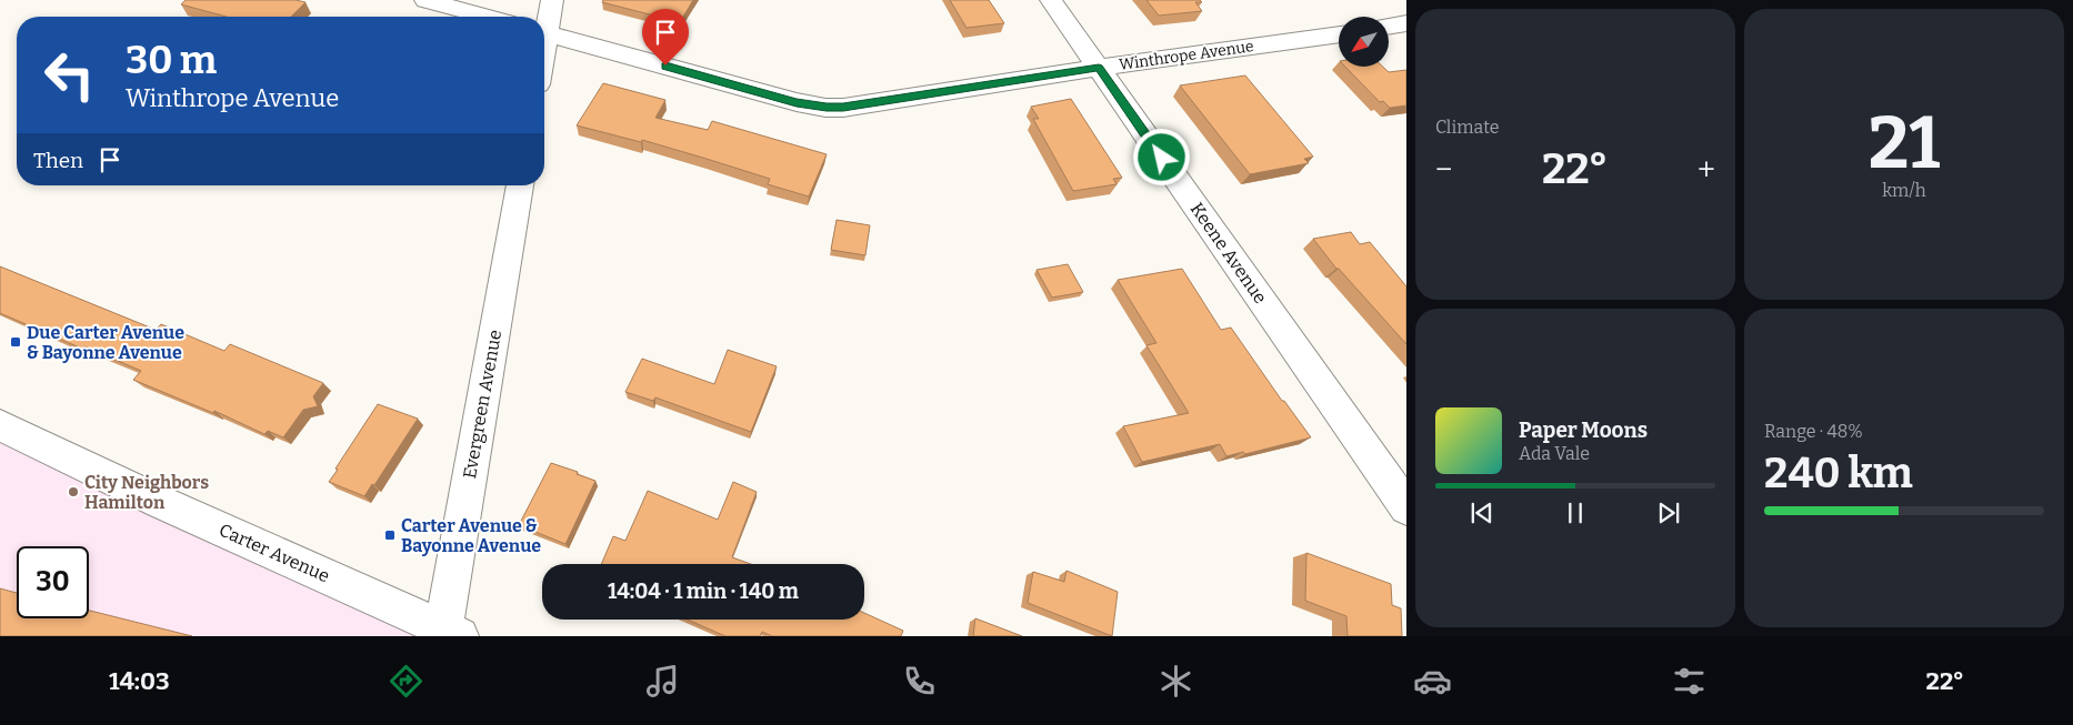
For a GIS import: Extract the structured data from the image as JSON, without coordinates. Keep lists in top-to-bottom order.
{
  "streets": {
    "street": [
      "Winthrope Avenue",
      "Keene Avenue",
      "Evergreen Avenue",
      "Carter Avenue"
    ]
  },
  "crossings": [
    ["Winthrope Avenue", "Keene Avenue"],
    ["Evergreen Avenue", "Carter Avenue"]
  ],
  "places": {
    "transit": ["Due Carter Avenue & Bayonne Avenue", "Carter Avenue & Bayonne Avenue"],
    "other": ["City Neighbors Hamilton"]
  },
  "north": "bottom left",
  "page": {
    "tile": [
      "Climate",
      ["21", "km/h"],
      ["Range · 48%", "240 km"]
    ],
    "turn": ["30 m", "Winthrope Avenue"],
    "then": "Then",
    "heat": ["−", "22°", "+"],
    "song": ["Paper Moons", "Ada Vale"],
    "limit": "30",
    "trip": "14:04 · 1 min · 140 m",
    "tabs": ["14:03", "22°"]
  }
}
